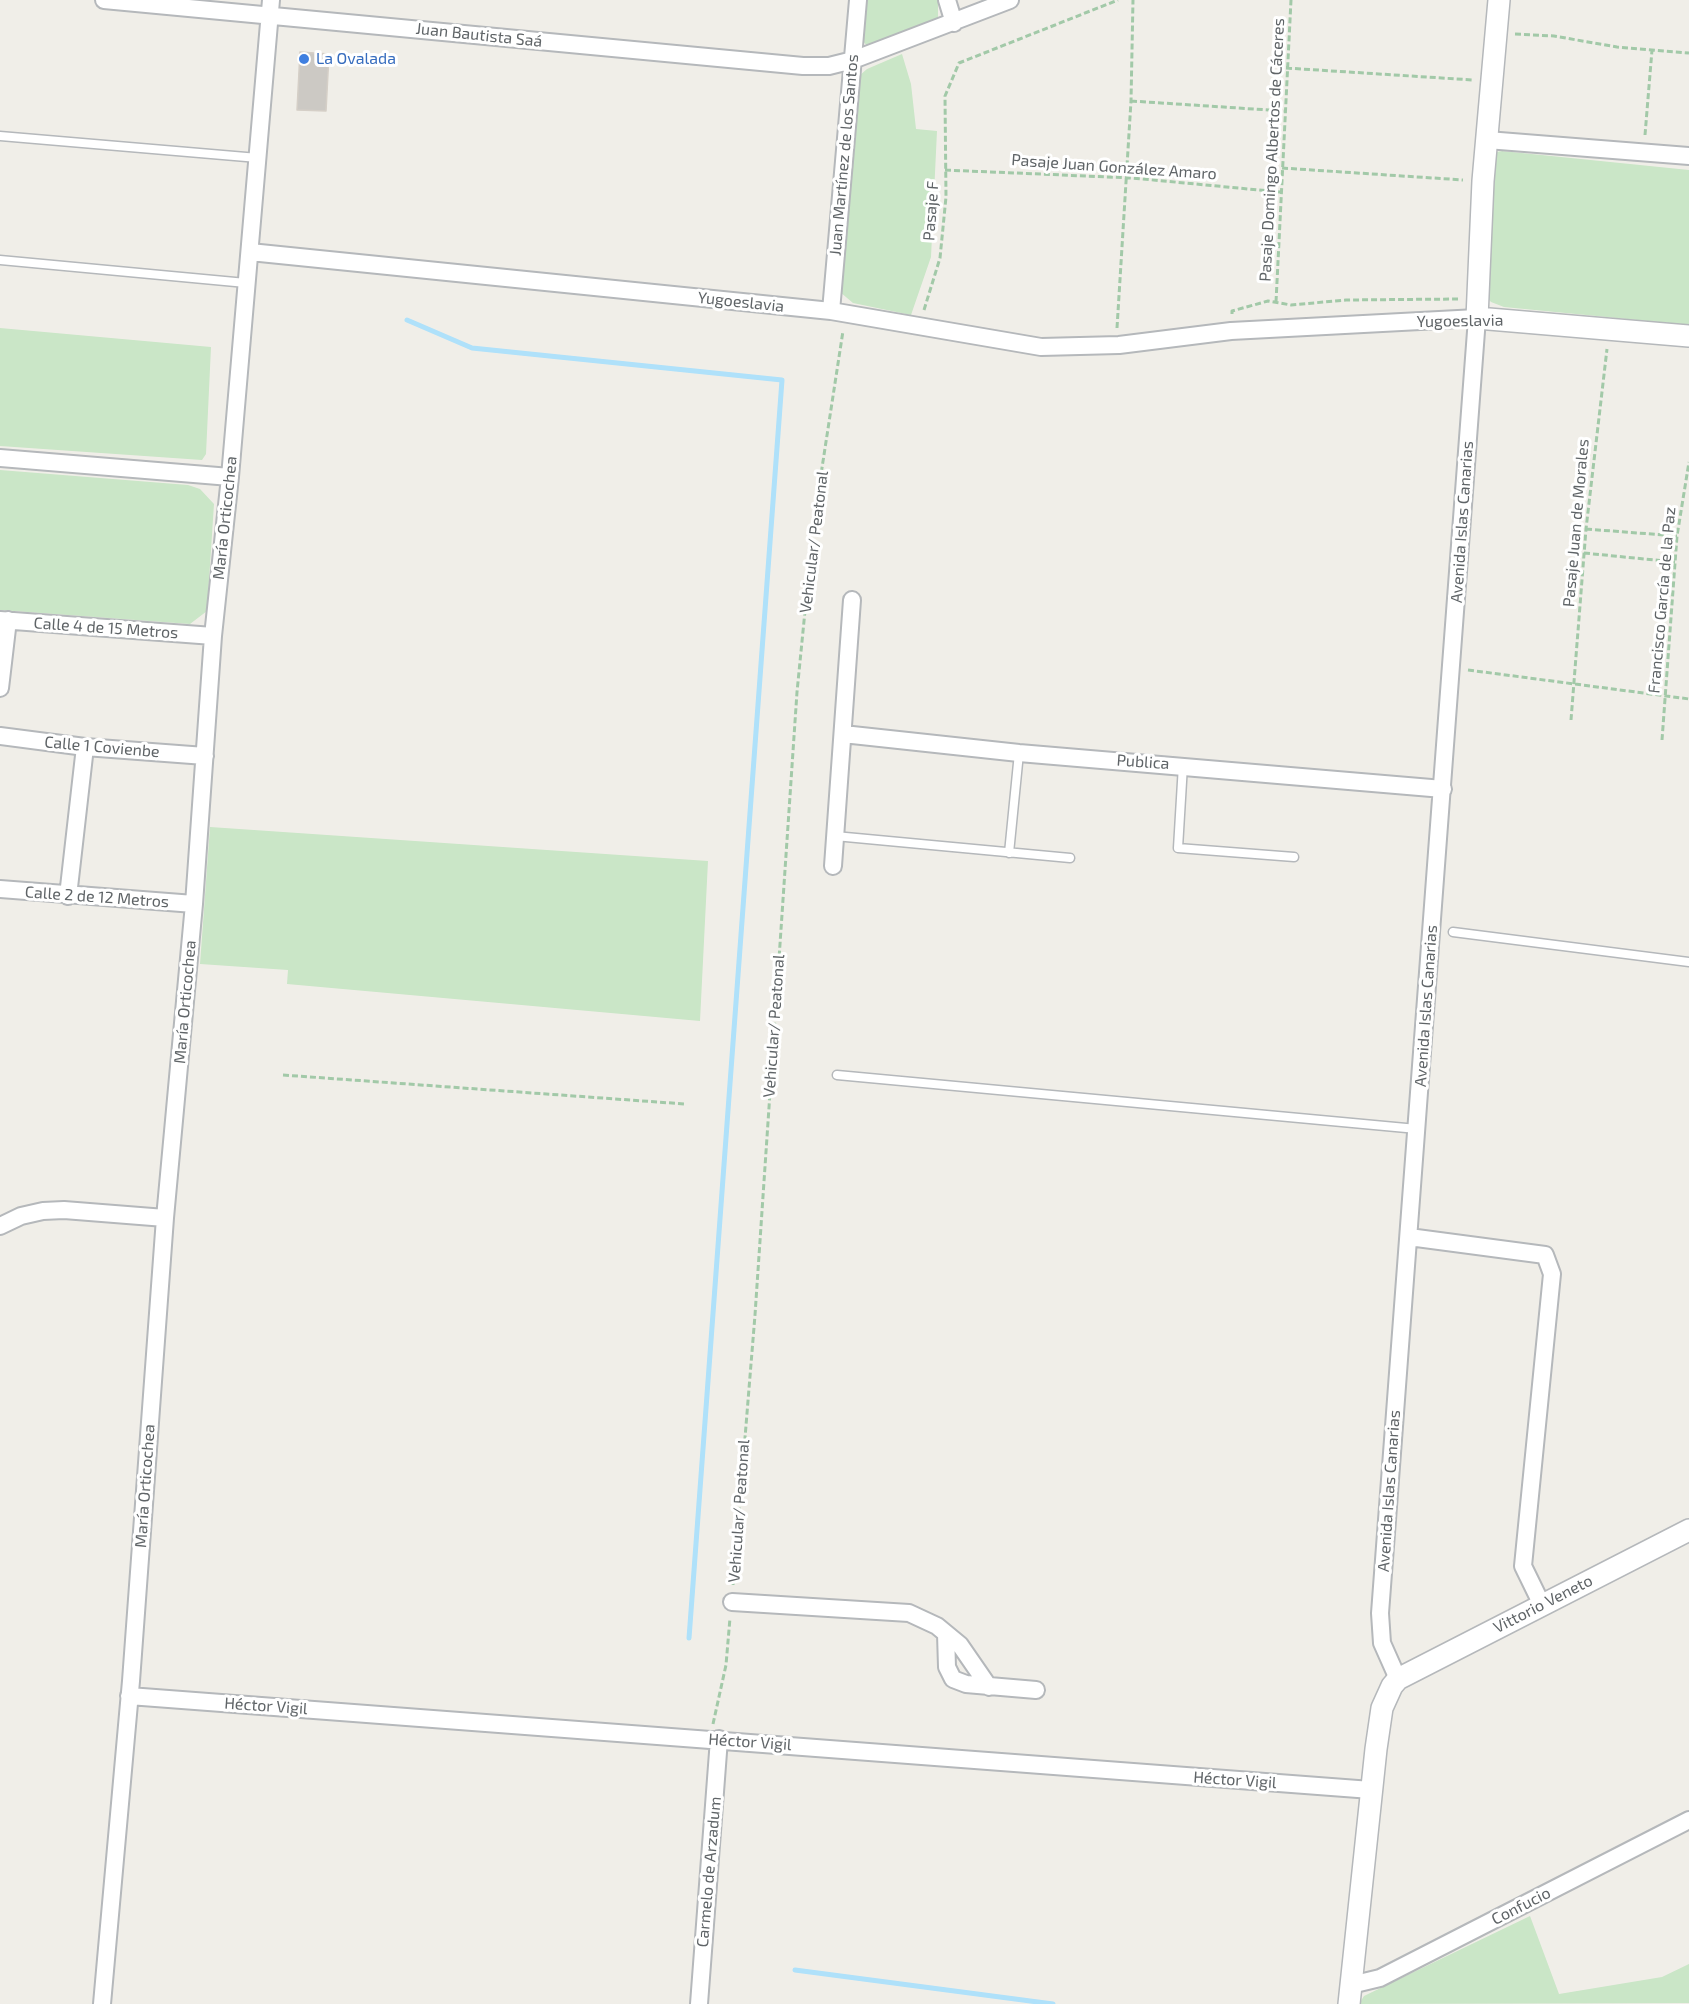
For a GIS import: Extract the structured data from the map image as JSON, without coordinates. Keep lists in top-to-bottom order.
{
  "streets": {
    "street": [
      "Juan Bautista Saá",
      "Juan Martínez de los Santos",
      "Yugoeslavia",
      "María Orticochea",
      "Avenida Islas Canarias",
      "Calle 4 de 15 Metros",
      "Calle 1 Covienbe",
      "Publica",
      "Calle 2 de 12 Metros",
      "Vittorio Veneto",
      "Héctor Vigil",
      "Carmelo de Arzadum",
      "Confucio"
    ],
    "path": [
      "Pasaje Domingo Albertos de Cáceres",
      "Pasaje Juan González Amaro",
      "Pasaje F",
      "Pasaje Juan de Morales",
      "Vehicular/ Peatonal",
      "Francisco García de la Paz"
    ]
  },
  "crossings": [
    ["Juan Bautista Saá", "Juan Martínez de los Santos"],
    ["Juan Bautista Saá", "María Orticochea"],
    ["Pasaje Domingo Albertos de Cáceres", "Pasaje Juan González Amaro"],
    ["Pasaje Domingo Albertos de Cáceres", "Yugoeslavia"],
    ["Juan Martínez de los Santos", "Yugoeslavia"],
    ["Juan Martínez de los Santos", "Vehicular/ Peatonal"],
    ["Pasaje Juan González Amaro", "Pasaje F"],
    ["Pasaje F", "Yugoeslavia"],
    ["Yugoeslavia", "María Orticochea"],
    ["Yugoeslavia", "Avenida Islas Canarias"],
    ["Yugoeslavia", "Pasaje Juan de Morales"],
    ["Yugoeslavia", "Vehicular/ Peatonal"],
    ["María Orticochea", "Calle 4 de 15 Metros"],
    ["María Orticochea", "Calle 1 Covienbe"],
    ["María Orticochea", "Calle 2 de 12 Metros"],
    ["María Orticochea", "Héctor Vigil"],
    ["Avenida Islas Canarias", "Publica"],
    ["Avenida Islas Canarias", "Vittorio Veneto"],
    ["Vehicular/ Peatonal", "Héctor Vigil"],
    ["Vehicular/ Peatonal", "Carmelo de Arzadum"],
    ["Héctor Vigil", "Carmelo de Arzadum"]
  ],
  "places": ["La Ovalada"]
}
